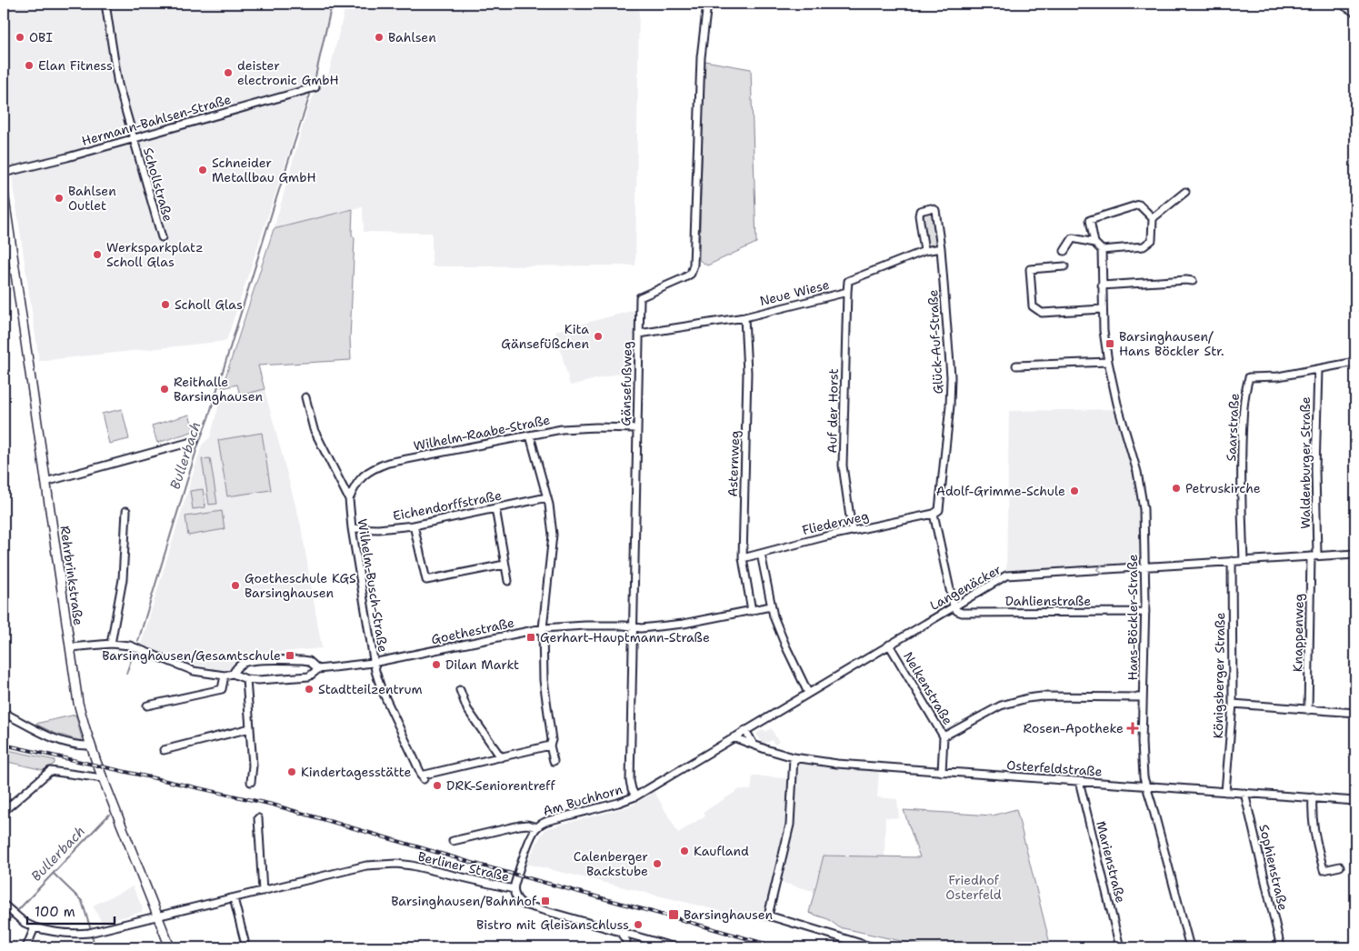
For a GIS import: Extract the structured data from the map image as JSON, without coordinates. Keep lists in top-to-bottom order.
{
  "streets": {
    "main road": ["Rehrbrinkstraße"],
    "street": [
      "Hermann-Bahlsen-Straße",
      "Schollstraße",
      "Neue Wiese",
      "Glück-Auf-Straße",
      "Gänsefußweg",
      "Auf der Horst",
      "Saarstraße",
      "Wilhelm-Raabe-Straße",
      "Waldenburger Straße",
      "Asternweg",
      "Eichendorffstraße",
      "Fliederweg",
      "Wilhelm-Busch-Straße",
      "Langenäcker",
      "Dahlienstraße",
      "Hans-Böckler-Straße",
      "Goethestraße",
      "Knappenweg",
      "Königsberger Straße",
      "Nelkenstraße",
      "Osterfeldstraße",
      "Am Buchhorn",
      "Marienstraße",
      "Berliner Straße",
      "Sophienstraße"
    ]
  },
  "crossings": [
    ["Hermann-Bahlsen-Straße", "Schollstraße"],
    ["Neue Wiese", "Glück-Auf-Straße"],
    ["Neue Wiese", "Gänsefußweg"],
    ["Neue Wiese", "Auf der Horst"],
    ["Neue Wiese", "Asternweg"],
    ["Glück-Auf-Straße", "Fliederweg"],
    ["Gänsefußweg", "Wilhelm-Raabe-Straße"],
    ["Gänsefußweg", "Langenäcker"],
    ["Gänsefußweg", "Goethestraße"],
    ["Gänsefußweg", "Am Buchhorn"],
    ["Auf der Horst", "Fliederweg"],
    ["Saarstraße", "Waldenburger Straße"],
    ["Saarstraße", "Langenäcker"],
    ["Wilhelm-Raabe-Straße", "Wilhelm-Busch-Straße"],
    ["Waldenburger Straße", "Langenäcker"],
    ["Waldenburger Straße", "Knappenweg"],
    ["Asternweg", "Fliederweg"],
    ["Asternweg", "Goethestraße"],
    ["Eichendorffstraße", "Wilhelm-Busch-Straße"],
    ["Rehrbrinkstraße", "Berliner Straße"],
    ["Wilhelm-Busch-Straße", "Goethestraße"],
    ["Langenäcker", "Dahlienstraße"],
    ["Langenäcker", "Hans-Böckler-Straße"],
    ["Langenäcker", "Knappenweg"],
    ["Langenäcker", "Königsberger Straße"],
    ["Langenäcker", "Nelkenstraße"],
    ["Langenäcker", "Osterfeldstraße"],
    ["Langenäcker", "Am Buchhorn"],
    ["Dahlienstraße", "Hans-Böckler-Straße"],
    ["Hans-Böckler-Straße", "Osterfeldstraße"],
    ["Königsberger Straße", "Osterfeldstraße"],
    ["Nelkenstraße", "Osterfeldstraße"],
    ["Osterfeldstraße", "Marienstraße"],
    ["Osterfeldstraße", "Sophienstraße"],
    ["Am Buchhorn", "Berliner Straße"]
  ],
  "water": ["Bullerbach"],
  "parks": ["Friedhof Osterfeld"],
  "places": {
    "other": [
      "OBI",
      "Bahlsen",
      "Elan Fitness",
      "deister electronic GmbH",
      "Schneider Metallbau GmbH",
      "Bahlsen Outlet",
      "Werksparkplatz Scholl Glas",
      "Scholl Glas",
      "Kita Gänsefüßchen",
      "Reithalle Barsinghausen",
      "Petruskirche",
      "Adolf-Grimme-Schule",
      "Goetheschule KGS Barsinghausen",
      "Dilan Markt",
      "Stadtteilzentrum",
      "Kindertagesstätte",
      "DRK-Seniorentreff",
      "Kaufland",
      "Calenberger Backstube",
      "Bistro mit Gleisanschluss"
    ],
    "transit": [
      "Barsinghausen/ Hans Böckler Str.",
      "Gerhart-Hauptmann-Straße",
      "Barsinghausen/Gesamtschule",
      "Barsinghausen/Bahnhof",
      "Barsinghausen"
    ],
    "health": ["Rosen-Apotheke"]
  },
  "scale_bar": "100 m"
}
